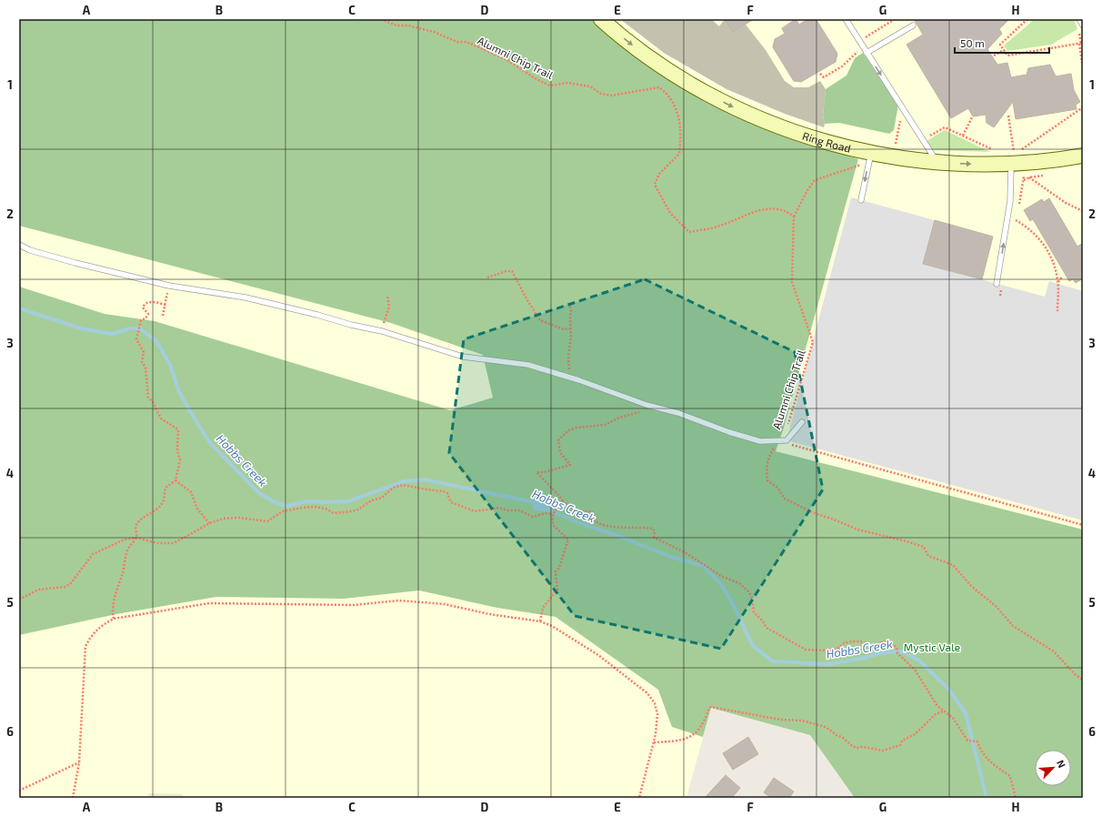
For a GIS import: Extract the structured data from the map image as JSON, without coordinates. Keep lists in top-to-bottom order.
{
  "streets": {
    "street": ["Ring Road"],
    "path": ["Alumni Chip Trail"]
  },
  "one_way": ["Ring Road"],
  "water": ["Hobbs Creek"],
  "parks": ["Mystic Vale"],
  "scale_bar": "50 m",
  "north": "top right",
  "grid": {
    "columns": [
      "A",
      "B",
      "C",
      "D",
      "E",
      "F",
      "G",
      "H"
    ],
    "rows": [
      "1",
      "2",
      "3",
      "4",
      "5",
      "6"
    ]
  }
}
